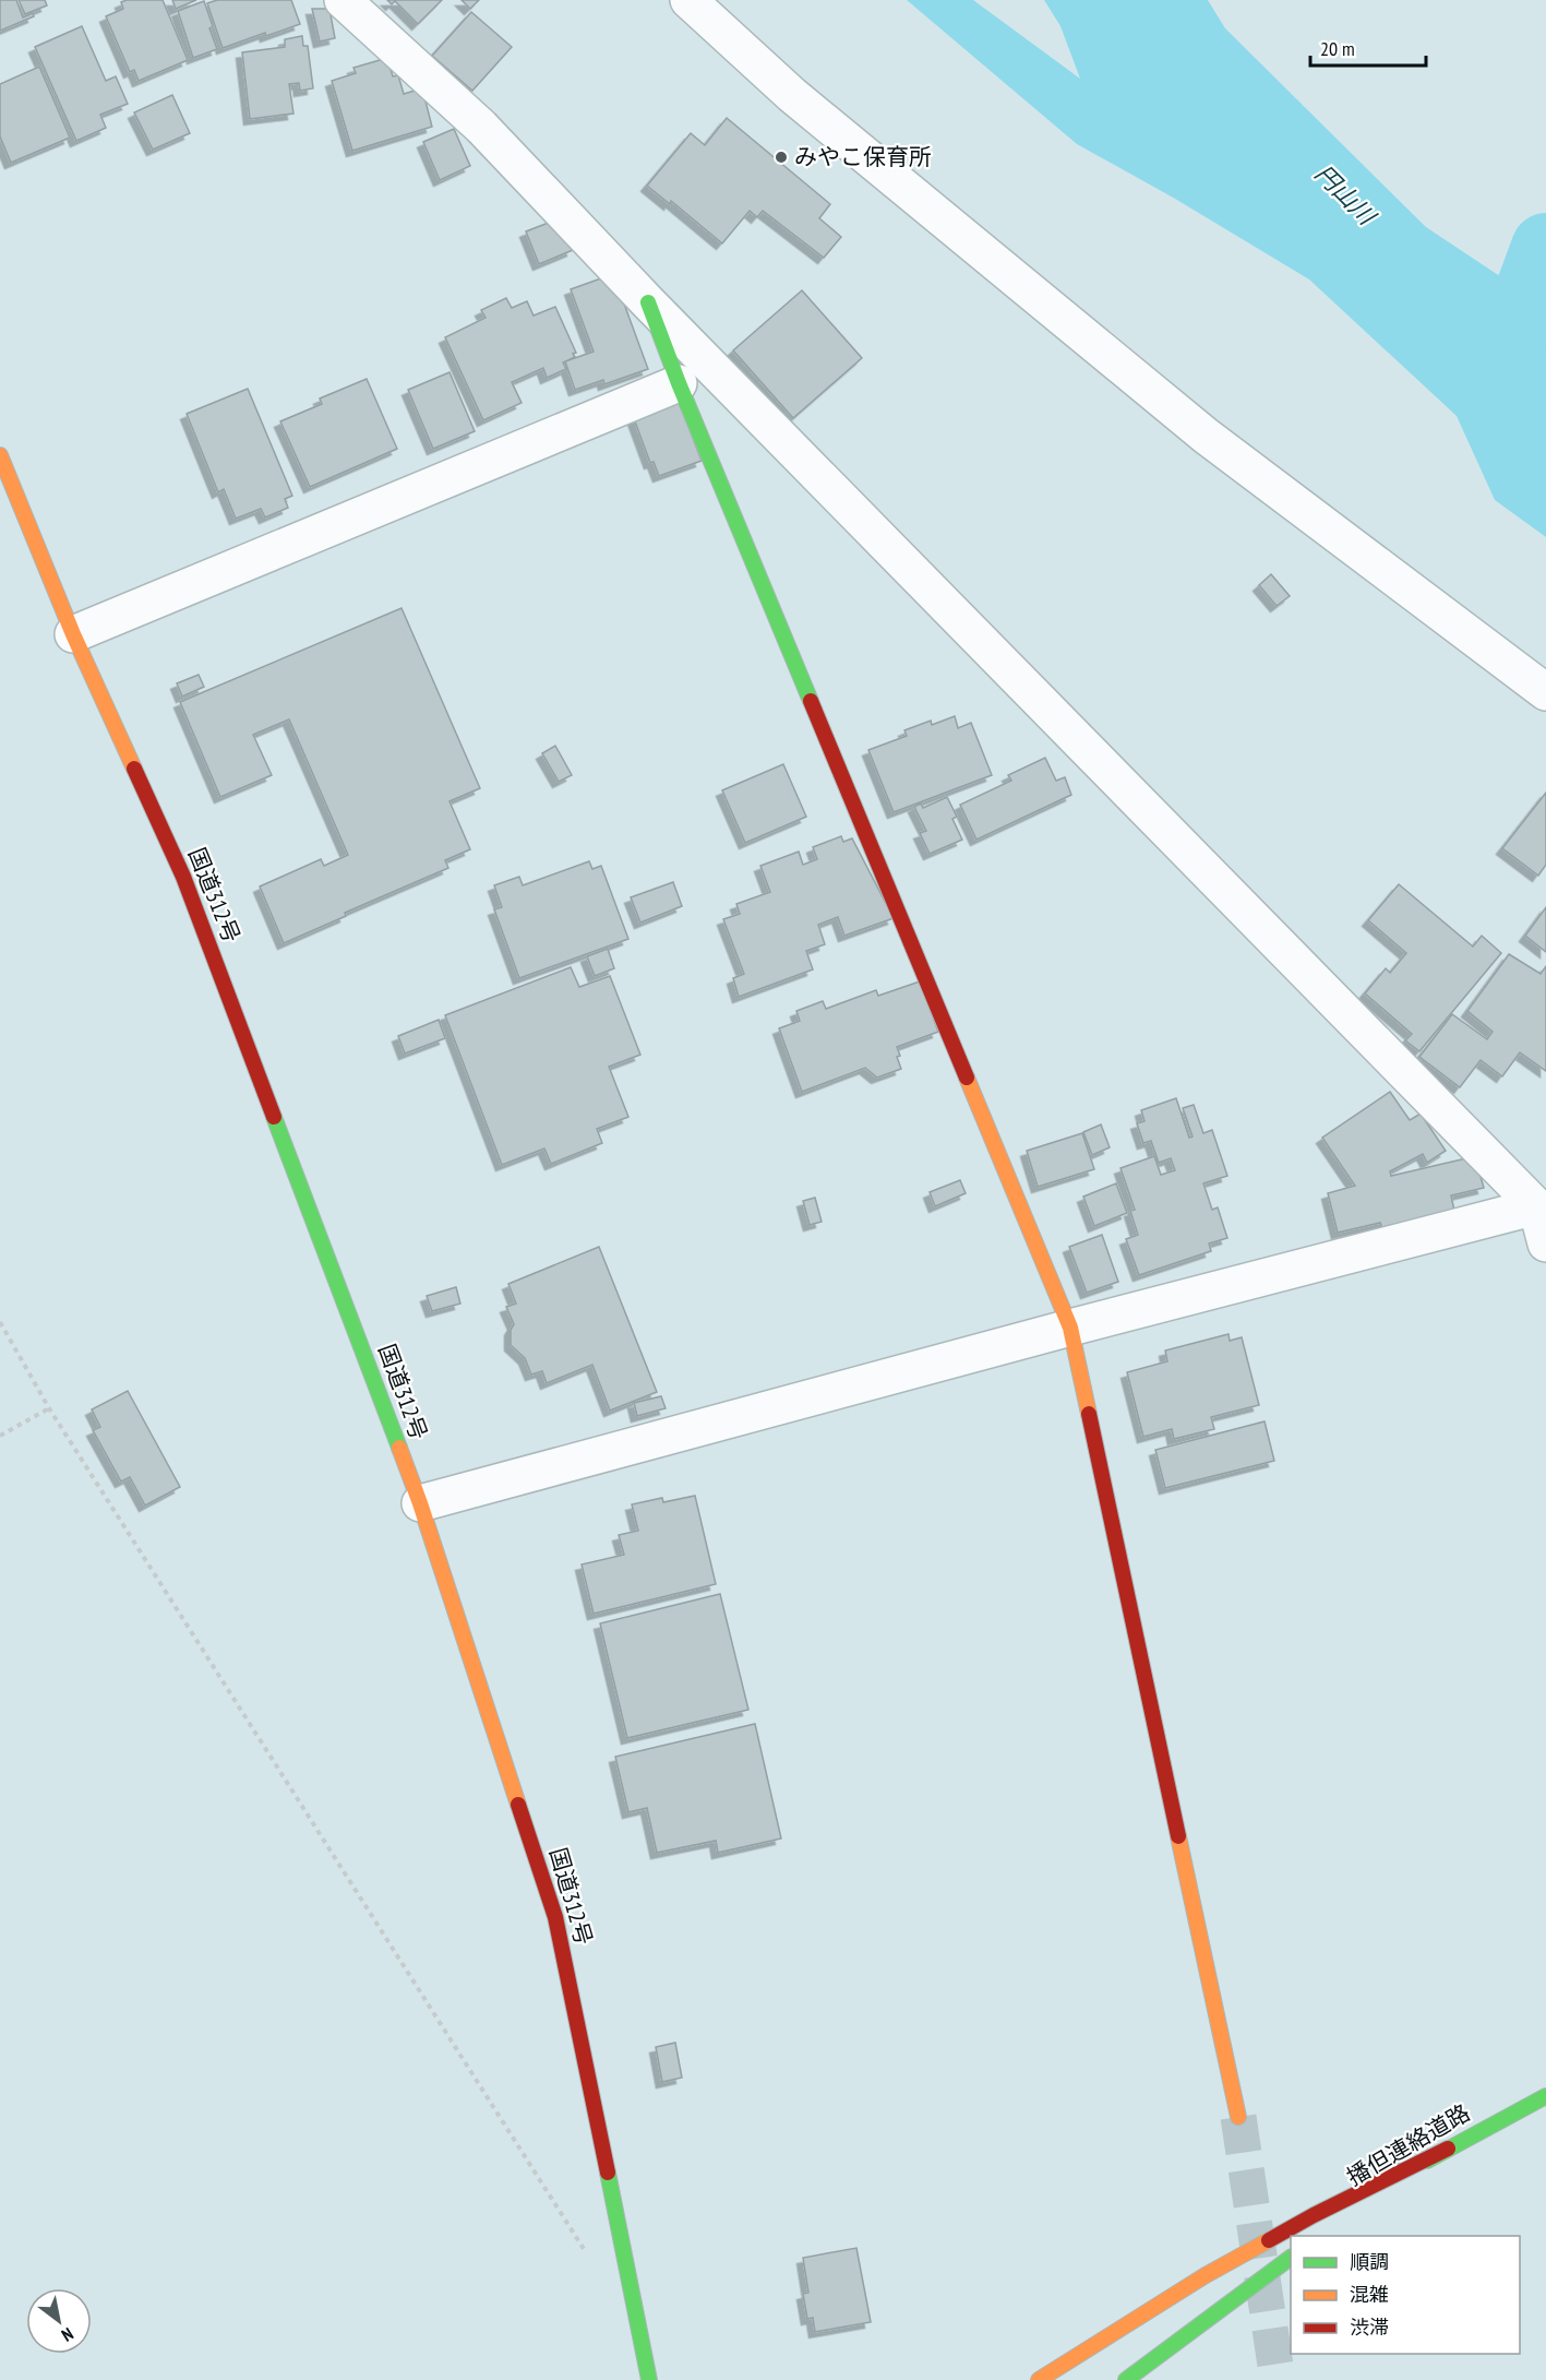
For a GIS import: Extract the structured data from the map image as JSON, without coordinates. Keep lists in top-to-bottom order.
{
  "streets": {
    "main road": ["国道312号", "播但連絡道路"]
  },
  "water": ["円山川"],
  "places": ["みやこ保育所"],
  "legend": ["順調", "混雑", "渋滞"],
  "scale_bar": "20 m",
  "north": "bottom right"
}
